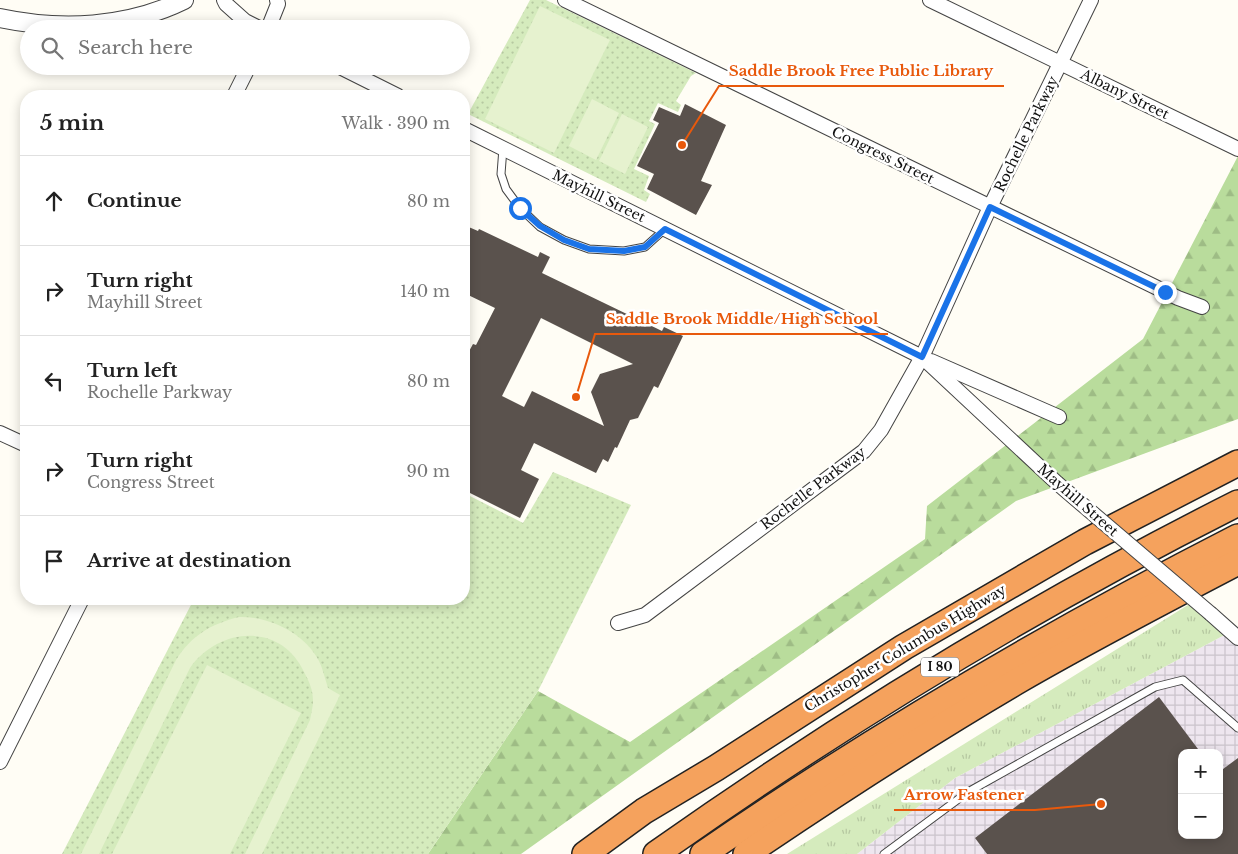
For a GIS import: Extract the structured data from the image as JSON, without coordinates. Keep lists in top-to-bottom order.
{
  "streets": {
    "highway": ["Christopher Columbus Highway", "I 80"],
    "street": [
      "Albany Street",
      "Rochelle Parkway",
      "Congress Street",
      "Mayhill Street"
    ]
  },
  "crossings": [
    ["Albany Street", "Rochelle Parkway"],
    ["Rochelle Parkway", "Congress Street"],
    ["Rochelle Parkway", "Mayhill Street"]
  ],
  "places": ["Saddle Brook Free Public Library", "Saddle Brook Middle/High School", "Arrow Fastener"],
  "page": {
    "search": "Search here",
    "heading": ["5 min", "Walk · 390 m"],
    "list": [
      ["Continue", "80 m"],
      ["Turn right", "Mayhill Street", "140 m"],
      ["Turn left", "Rochelle Parkway", "80 m"],
      ["Turn right", "Congress Street", "90 m"],
      "Arrive at destination"
    ],
    "map_buttons": ["+", "−"]
  }
}
